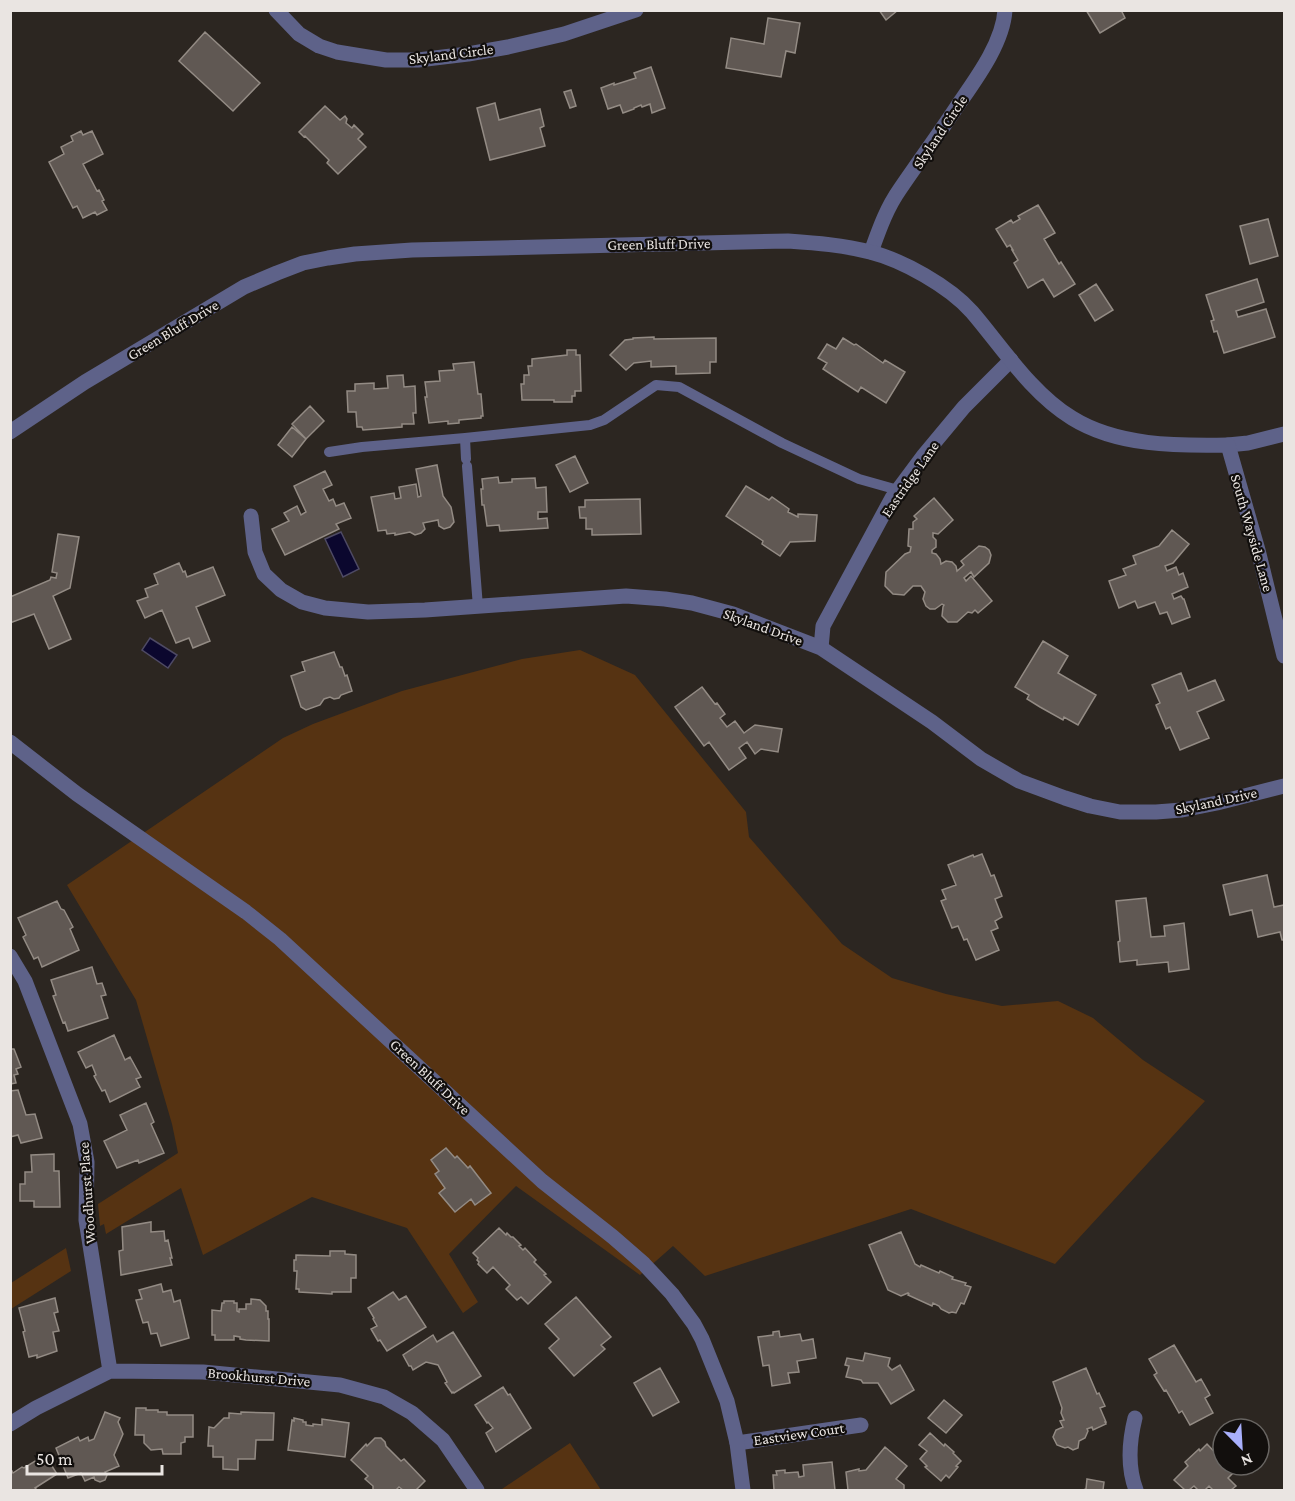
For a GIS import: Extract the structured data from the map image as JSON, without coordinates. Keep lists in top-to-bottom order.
{
  "streets": {
    "street": [
      "Skyland Circle",
      "Green Bluff Drive",
      "Eastridge Lane",
      "South Wayside Lane",
      "Skyland Drive",
      "Woodhurst Place",
      "Brookhurst Drive",
      "Eastview Court"
    ]
  },
  "crossings": [
    ["Skyland Circle", "Green Bluff Drive"],
    ["Green Bluff Drive", "Eastridge Lane"],
    ["Green Bluff Drive", "South Wayside Lane"],
    ["Green Bluff Drive", "Eastview Court"],
    ["Eastridge Lane", "Skyland Drive"],
    ["Woodhurst Place", "Brookhurst Drive"]
  ],
  "scale_bar": "50 m",
  "north": "bottom right"
}
